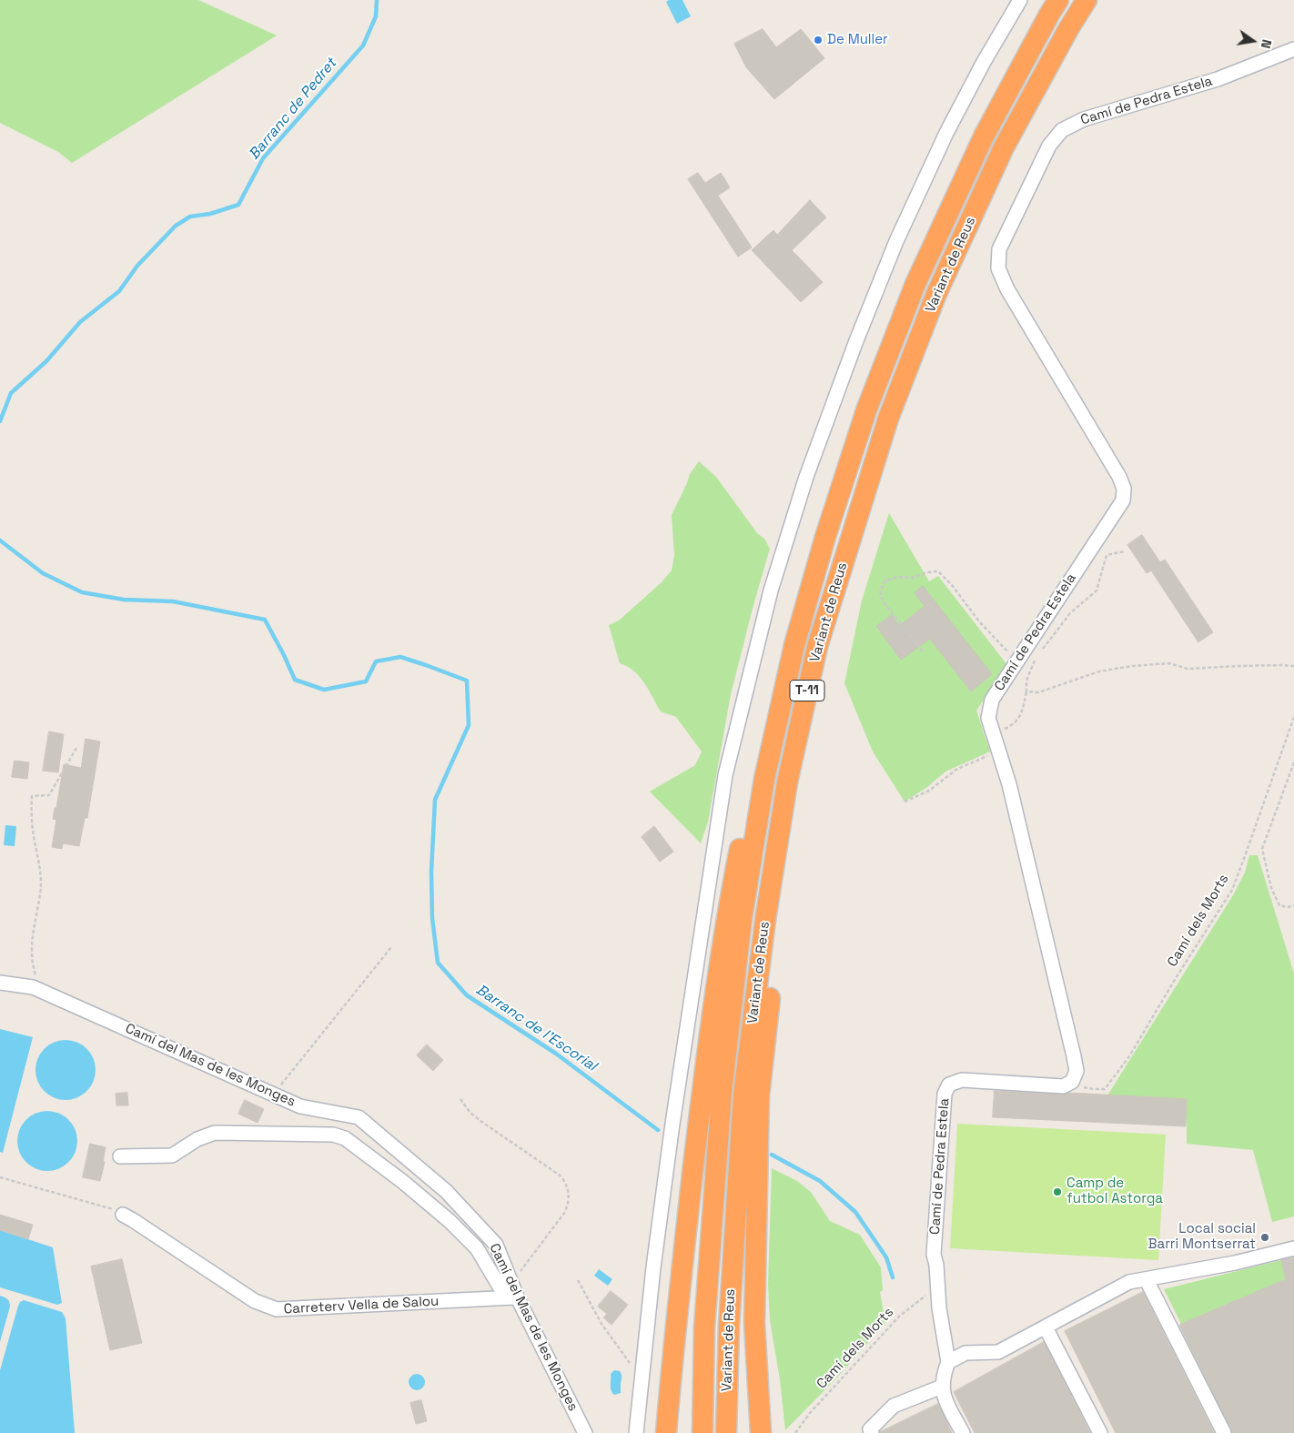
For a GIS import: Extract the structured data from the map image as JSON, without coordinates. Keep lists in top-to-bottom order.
{
  "streets": {
    "highway": ["Variant de Reus", "T-11"],
    "street": ["Camí de Pedra Estela", "Camí del Mas de les Monges", "Carreterv Vella de Salou"],
    "path": ["Camí dels Morts"]
  },
  "crossings": [
    ["Camí de Pedra Estela", "Camí dels Morts"],
    ["Camí del Mas de les Monges", "Carreterv Vella de Salou"]
  ],
  "water": ["Barranc de Pedret", "Barranc de l'Escorial"],
  "places": ["De Muller", "Camp de futbol Astorga", "Local social Barri Montserrat"],
  "north": "right"
}
